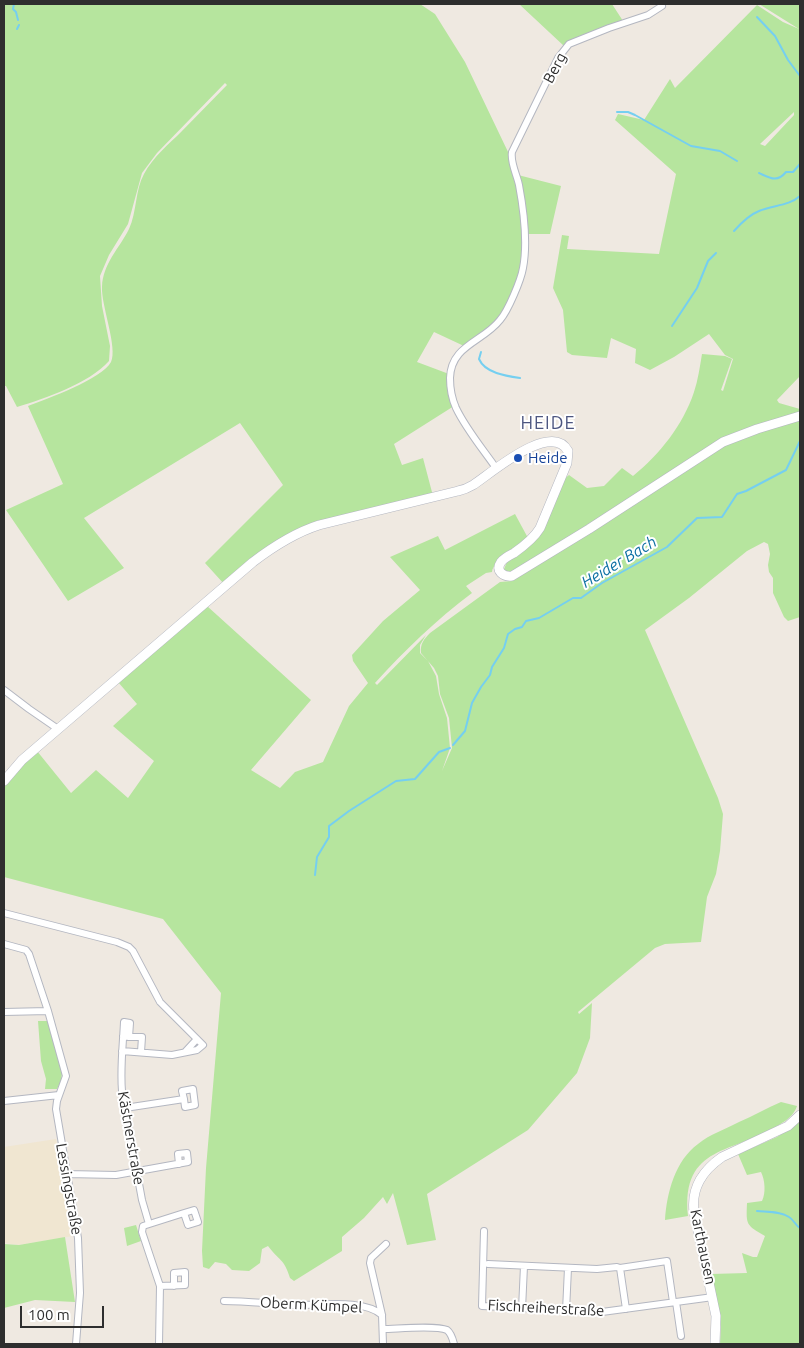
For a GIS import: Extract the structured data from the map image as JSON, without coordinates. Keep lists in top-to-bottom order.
{
  "streets": {
    "main road": ["Karthausen"],
    "street": [
      "Berg",
      "Kästnerstraße",
      "Lessingstraße",
      "Oberm Kümpel",
      "Fischreiherstraße"
    ]
  },
  "crossings": [
    ["Karthausen", "Fischreiherstraße"]
  ],
  "districts": ["HEIDE"],
  "water": ["Heider Bach"],
  "places": ["Heide"],
  "scale_bar": "100 m"
}
